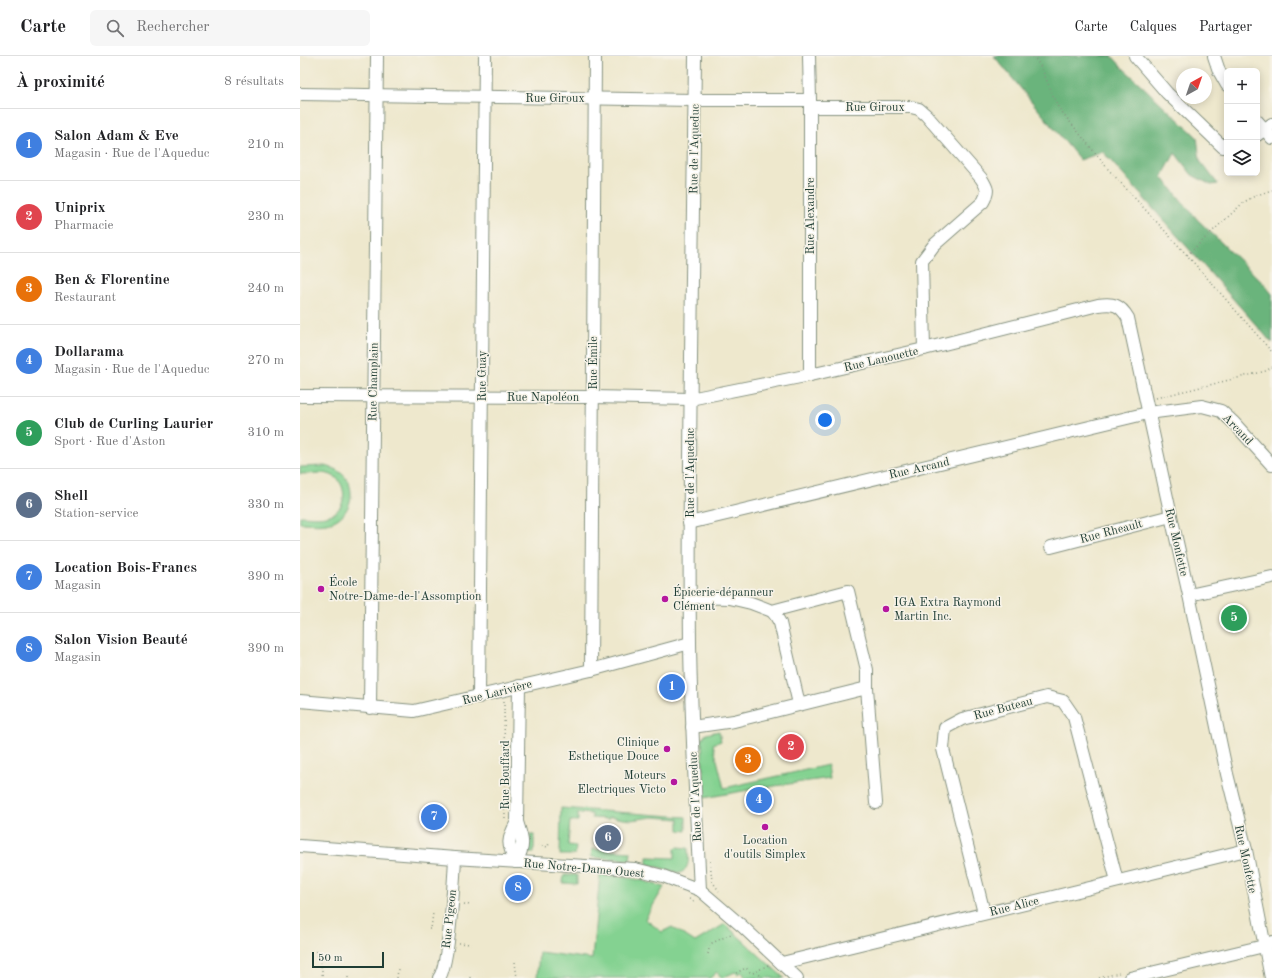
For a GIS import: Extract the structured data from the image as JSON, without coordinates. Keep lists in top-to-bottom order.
{
  "streets": {
    "street": [
      "Rue Giroux",
      "Rue de l'Aqueduc",
      "Rue Alexandre",
      "Rue Lanouette",
      "Rue Émile",
      "Rue Guay",
      "Rue Champlain",
      "Rue Napoléon",
      "Arcand",
      "Rue Arcand",
      "Rue Rheault",
      "Rue Monfette",
      "Rue Larivière",
      "Rue Buteau",
      "Rue Bouffard",
      "Rue Notre-Dame Ouest",
      "Rue Alice",
      "Rue Pigeon"
    ]
  },
  "crossings": [
    ["Rue Giroux", "Rue de l'Aqueduc"],
    ["Rue Giroux", "Rue Alexandre"],
    ["Rue Giroux", "Rue Lanouette"],
    ["Rue Giroux", "Rue Émile"],
    ["Rue Giroux", "Rue Guay"],
    ["Rue Giroux", "Rue Champlain"],
    ["Rue de l'Aqueduc", "Rue Lanouette"],
    ["Rue de l'Aqueduc", "Rue Napoléon"],
    ["Rue de l'Aqueduc", "Rue Arcand"],
    ["Rue de l'Aqueduc", "Rue Larivière"],
    ["Rue de l'Aqueduc", "Rue Notre-Dame Ouest"],
    ["Rue Alexandre", "Rue Lanouette"],
    ["Rue Lanouette", "Rue Napoléon"],
    ["Rue Lanouette", "Rue Monfette"],
    ["Rue Émile", "Rue Napoléon"],
    ["Rue Émile", "Rue Larivière"],
    ["Rue Guay", "Rue Napoléon"],
    ["Rue Guay", "Rue Larivière"],
    ["Rue Champlain", "Rue Napoléon"],
    ["Rue Champlain", "Rue Larivière"],
    ["Arcand", "Rue Arcand"],
    ["Arcand", "Rue Monfette"],
    ["Rue Arcand", "Rue Monfette"],
    ["Rue Rheault", "Rue Monfette"],
    ["Rue Monfette", "Rue Alice"],
    ["Rue Larivière", "Rue Bouffard"],
    ["Rue Buteau", "Rue Alice"],
    ["Rue Bouffard", "Rue Notre-Dame Ouest"],
    ["Rue Notre-Dame Ouest", "Rue Alice"],
    ["Rue Notre-Dame Ouest", "Rue Pigeon"]
  ],
  "places": [
    "École Notre-Dame-de-l'Assomption",
    "Épicerie-dépanneur Clément",
    "IGA Extra Raymond Martin Inc.",
    "Clinique Esthetique Douce",
    "Moteurs Electriques Victo",
    "Location d'outils Simplex"
  ],
  "scale_bar": "50 m",
  "north": "top right",
  "page": {
    "header": "Carte",
    "search": "Rechercher",
    "nav": ["Carte", "Calques", "Partager"],
    "heading": ["À proximité", "8 résultats"],
    "map_buttons": ["+", "−"],
    "list": [
      {
        "mark": "1",
        "name": "Salon Adam & Eve",
        "note": "Magasin · Rue de l'Aqueduc",
        "value": "210 m"
      },
      {
        "mark": "2",
        "name": "Uniprix",
        "note": "Pharmacie",
        "value": "230 m"
      },
      {
        "mark": "3",
        "name": "Ben & Florentine",
        "note": "Restaurant",
        "value": "240 m"
      },
      {
        "mark": "4",
        "name": "Dollarama",
        "note": "Magasin · Rue de l'Aqueduc",
        "value": "270 m"
      },
      {
        "mark": "5",
        "name": "Club de Curling Laurier",
        "note": "Sport · Rue d'Aston",
        "value": "310 m"
      },
      {
        "mark": "6",
        "name": "Shell",
        "note": "Station-service",
        "value": "330 m"
      },
      {
        "mark": "7",
        "name": "Location Bois-Francs",
        "note": "Magasin",
        "value": "390 m"
      },
      {
        "mark": "8",
        "name": "Salon Vision Beauté",
        "note": "Magasin",
        "value": "390 m"
      }
    ],
    "pins": [
      "5",
      "1",
      "2",
      "3",
      "4",
      "7",
      "6",
      "8"
    ],
    "scale": "50 m"
  }
}
